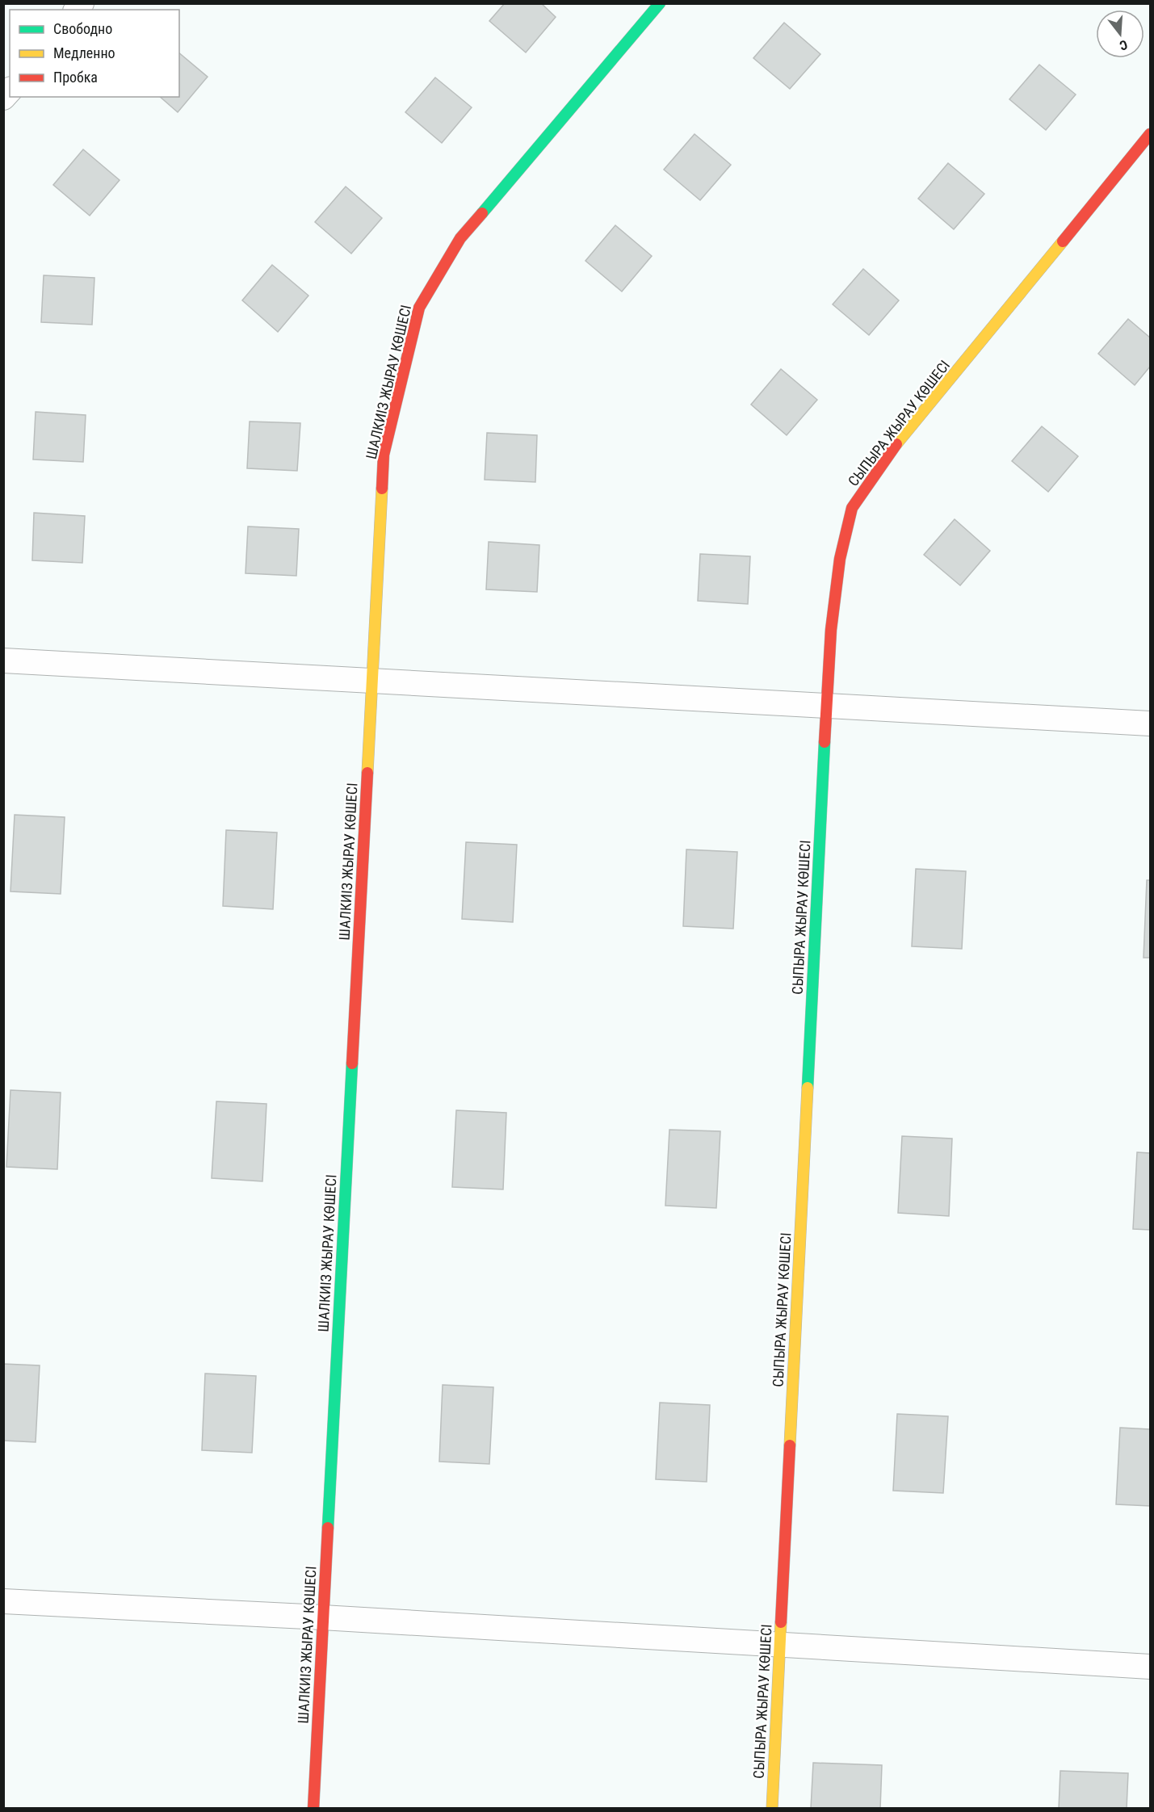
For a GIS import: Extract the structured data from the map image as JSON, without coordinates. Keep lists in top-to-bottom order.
{
  "streets": {
    "street": ["ШАЛКИІЗ ЖЫРАУ КӨШЕСІ", "СЫПЫРА ЖЫРАУ КӨШЕСІ"]
  },
  "legend": ["Свободно", "Медленно", "Пробка"],
  "north": "bottom"
}
